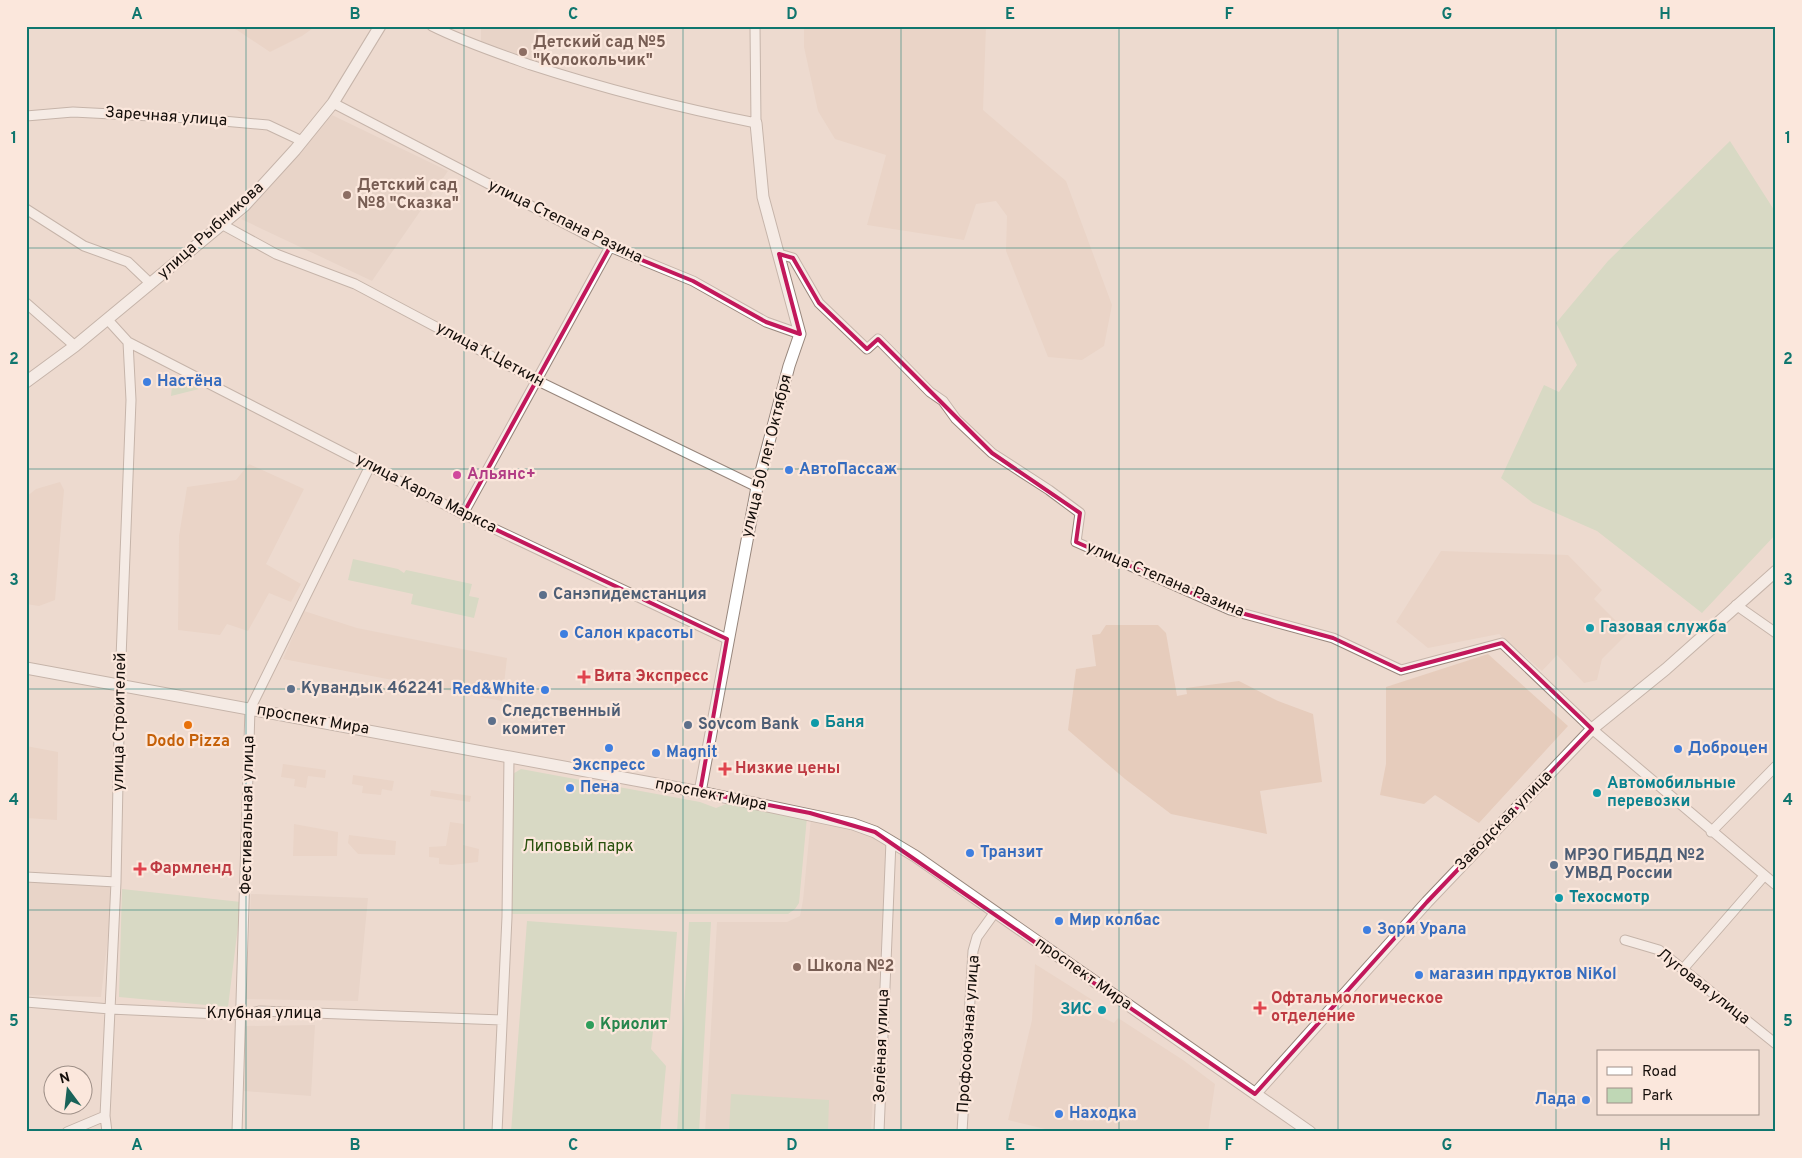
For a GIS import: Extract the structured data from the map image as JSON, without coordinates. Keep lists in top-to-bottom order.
{
  "streets": {
    "street": [
      "Заречная улица",
      "улица Степана Разина",
      "улица Рыбникова",
      "улица К.Цеткин",
      "улица 50 лет Октября",
      "улица Карла Маркса",
      "проспект Мира",
      "улица Строителей",
      "Фестивальная улица",
      "Заводская улица",
      "Луговая улица",
      "Клубная улица",
      "Профсоюзная улица",
      "Зелёная улица"
    ]
  },
  "crossings": [
    ["Заречная улица", "улица Рыбникова"],
    ["улица Степана Разина", "улица Рыбникова"],
    ["улица Степана Разина", "улица 50 лет Октября"],
    ["улица Степана Разина", "Заводская улица"],
    ["улица Рыбникова", "улица К.Цеткин"],
    ["улица К.Цеткин", "улица 50 лет Октября"],
    ["улица 50 лет Октября", "улица Карла Маркса"],
    ["улица 50 лет Октября", "проспект Мира"],
    ["улица Карла Маркса", "улица Строителей"],
    ["улица Карла Маркса", "Фестивальная улица"],
    ["проспект Мира", "улица Строителей"],
    ["проспект Мира", "Фестивальная улица"],
    ["проспект Мира", "Заводская улица"],
    ["проспект Мира", "Профсоюзная улица"],
    ["проспект Мира", "Зелёная улица"],
    ["улица Строителей", "Клубная улица"],
    ["Фестивальная улица", "Клубная улица"]
  ],
  "parks": ["Липовый парк"],
  "places": {
    "other": [
      "Детский сад №5 \"Колокольчик\"",
      "Детский сад №8 \"Сказка\"",
      "Настёна",
      "АвтоПассаж",
      "Альянс+",
      "Санэпидемстанция",
      "Газовая служба",
      "Салон красоты",
      "Кувандык 462241",
      "Red&White",
      "Следственный комитет",
      "Баня",
      "Dodo Pizza",
      "Sovcom Bank",
      "Экспресс",
      "Доброцен",
      "Magnit",
      "Пена",
      "Автомобильные перевозки",
      "Транзит",
      "МРЭО ГИБДД №2 УМВД России",
      "Техосмотр",
      "Мир колбас",
      "Зори Урала",
      "Школа №2",
      "магазин прдуктов NiKol",
      "ЗИС",
      "Криолит",
      "Лада",
      "Находка"
    ],
    "health": [
      "Вита Экспресс",
      "Низкие цены",
      "Фармленд",
      "Офтальмологическое отделение"
    ]
  },
  "legend": ["Road", "Park"],
  "north": "top",
  "grid": {
    "columns": [
      "A",
      "B",
      "C",
      "D",
      "E",
      "F",
      "G",
      "H"
    ],
    "rows": [
      "1",
      "2",
      "3",
      "4",
      "5"
    ]
  }
}
